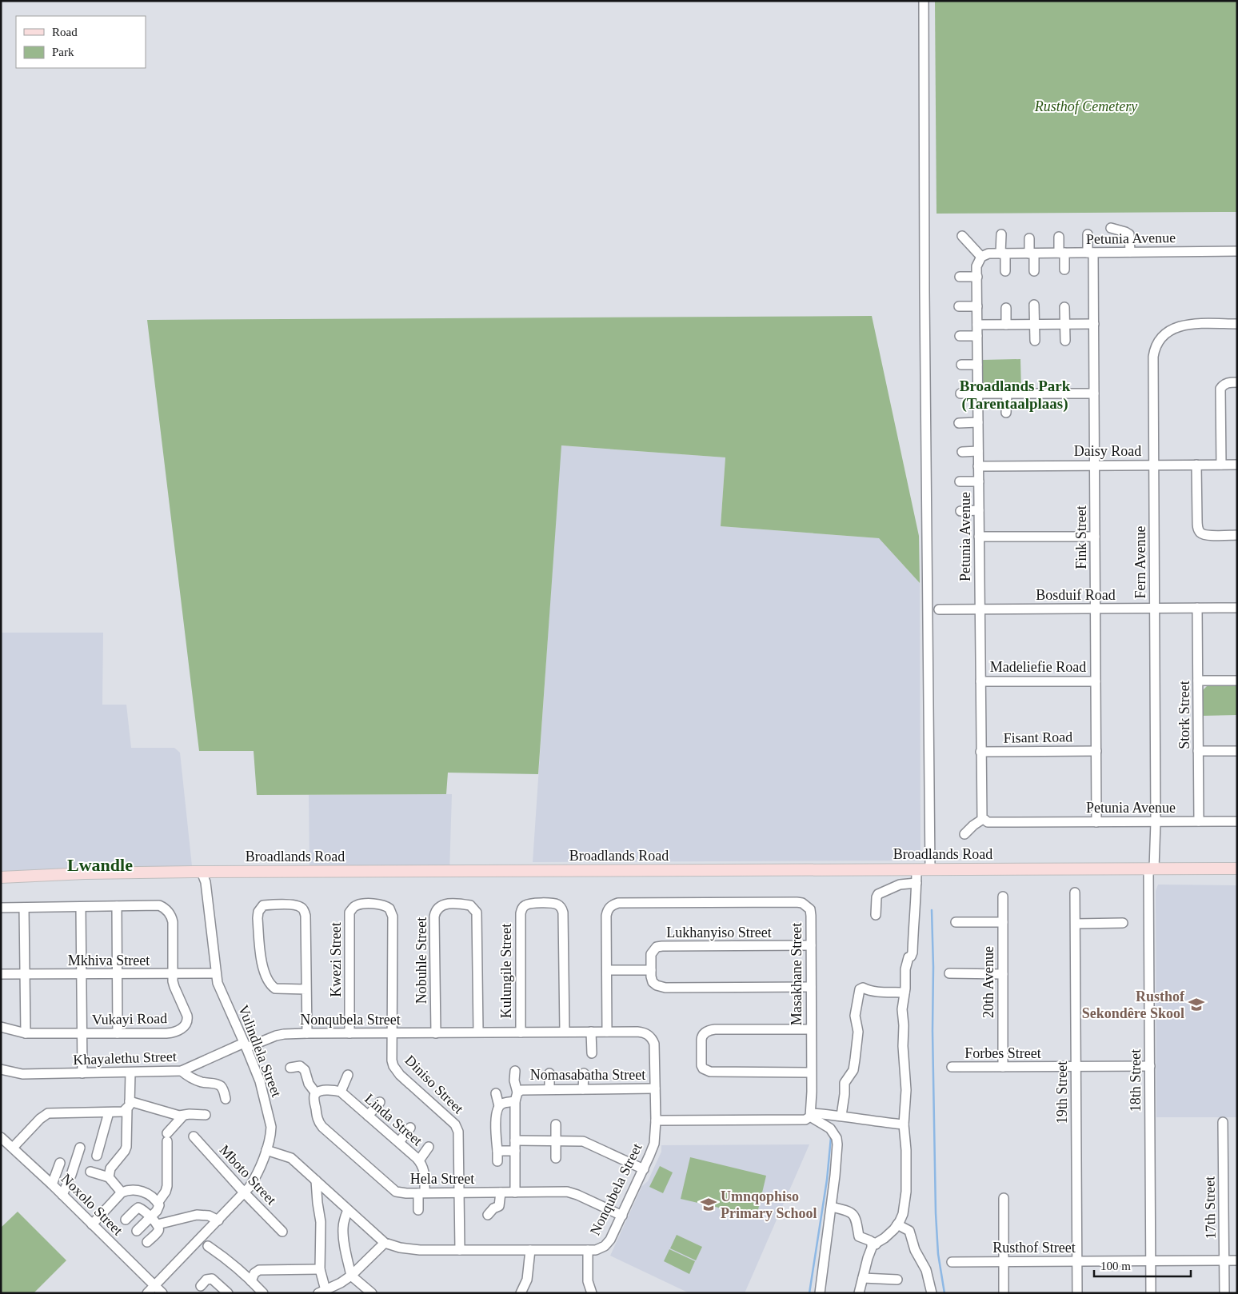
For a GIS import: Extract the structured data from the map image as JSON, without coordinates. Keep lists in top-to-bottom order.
{
  "streets": {
    "main road": ["Broadlands Road"],
    "street": [
      "Petunia Avenue",
      "Daisy Road",
      "Fink Street",
      "Fern Avenue",
      "Bosduif Road",
      "Madeliefie Road",
      "Stork Street",
      "Fisant Road",
      "Lukhanyiso Street",
      "Kwezi Street",
      "Mkhiva Street",
      "Nobuhle Street",
      "Kulungile Street",
      "Masakhane Street",
      "20th Avenue",
      "Vukayi Road",
      "Nonqubela Street",
      "Vulindlela Street",
      "Forbes Street",
      "Khayalethu Street",
      "Nomasabatha Street",
      "18th Street",
      "Diniso Street",
      "19th Street",
      "Linda Street",
      "Mboto Street",
      "Hela Street",
      "Noxolo Street",
      "17th Street",
      "Rusthof Street"
    ]
  },
  "crossings": [
    ["Petunia Avenue", "Daisy Road"],
    ["Petunia Avenue", "Fink Street"],
    ["Petunia Avenue", "Fern Avenue"],
    ["Petunia Avenue", "Bosduif Road"],
    ["Petunia Avenue", "Madeliefie Road"],
    ["Petunia Avenue", "Stork Street"],
    ["Petunia Avenue", "Fisant Road"],
    ["Daisy Road", "Fink Street"],
    ["Daisy Road", "Fern Avenue"],
    ["Fink Street", "Bosduif Road"],
    ["Fink Street", "Madeliefie Road"],
    ["Fink Street", "Fisant Road"],
    ["Fern Avenue", "Bosduif Road"],
    ["Fern Avenue", "Broadlands Road"],
    ["Fern Avenue", "18th Street"],
    ["Bosduif Road", "Stork Street"],
    ["Broadlands Road", "Vulindlela Street"],
    ["Broadlands Road", "18th Street"],
    ["Lukhanyiso Street", "Masakhane Street"],
    ["Kwezi Street", "Nonqubela Street"],
    ["Kwezi Street", "Diniso Street"],
    ["Mkhiva Street", "Vukayi Road"],
    ["Mkhiva Street", "Vulindlela Street"],
    ["Nobuhle Street", "Nonqubela Street"],
    ["Kulungile Street", "Nonqubela Street"],
    ["Masakhane Street", "Nonqubela Street"],
    ["20th Avenue", "Forbes Street"],
    ["Nonqubela Street", "Vulindlela Street"],
    ["Nonqubela Street", "Khayalethu Street"],
    ["Nonqubela Street", "Nomasabatha Street"],
    ["Nonqubela Street", "Diniso Street"],
    ["Nonqubela Street", "Hela Street"],
    ["Vulindlela Street", "Khayalethu Street"],
    ["Vulindlela Street", "Mboto Street"],
    ["Vulindlela Street", "Noxolo Street"],
    ["Forbes Street", "18th Street"],
    ["Forbes Street", "19th Street"],
    ["18th Street", "Rusthof Street"],
    ["Diniso Street", "Hela Street"],
    ["19th Street", "Rusthof Street"],
    ["Linda Street", "Hela Street"],
    ["17th Street", "Rusthof Street"]
  ],
  "districts": ["Broadlands Park (Tarentaalplaas)", "Lwandle"],
  "parks": ["Rusthof Cemetery"],
  "places": {
    "school or university": ["Rusthof Sekondêre Skool", "Umnqophiso Primary School"]
  },
  "legend": ["Road", "Park"],
  "scale_bar": "100 m"
}
